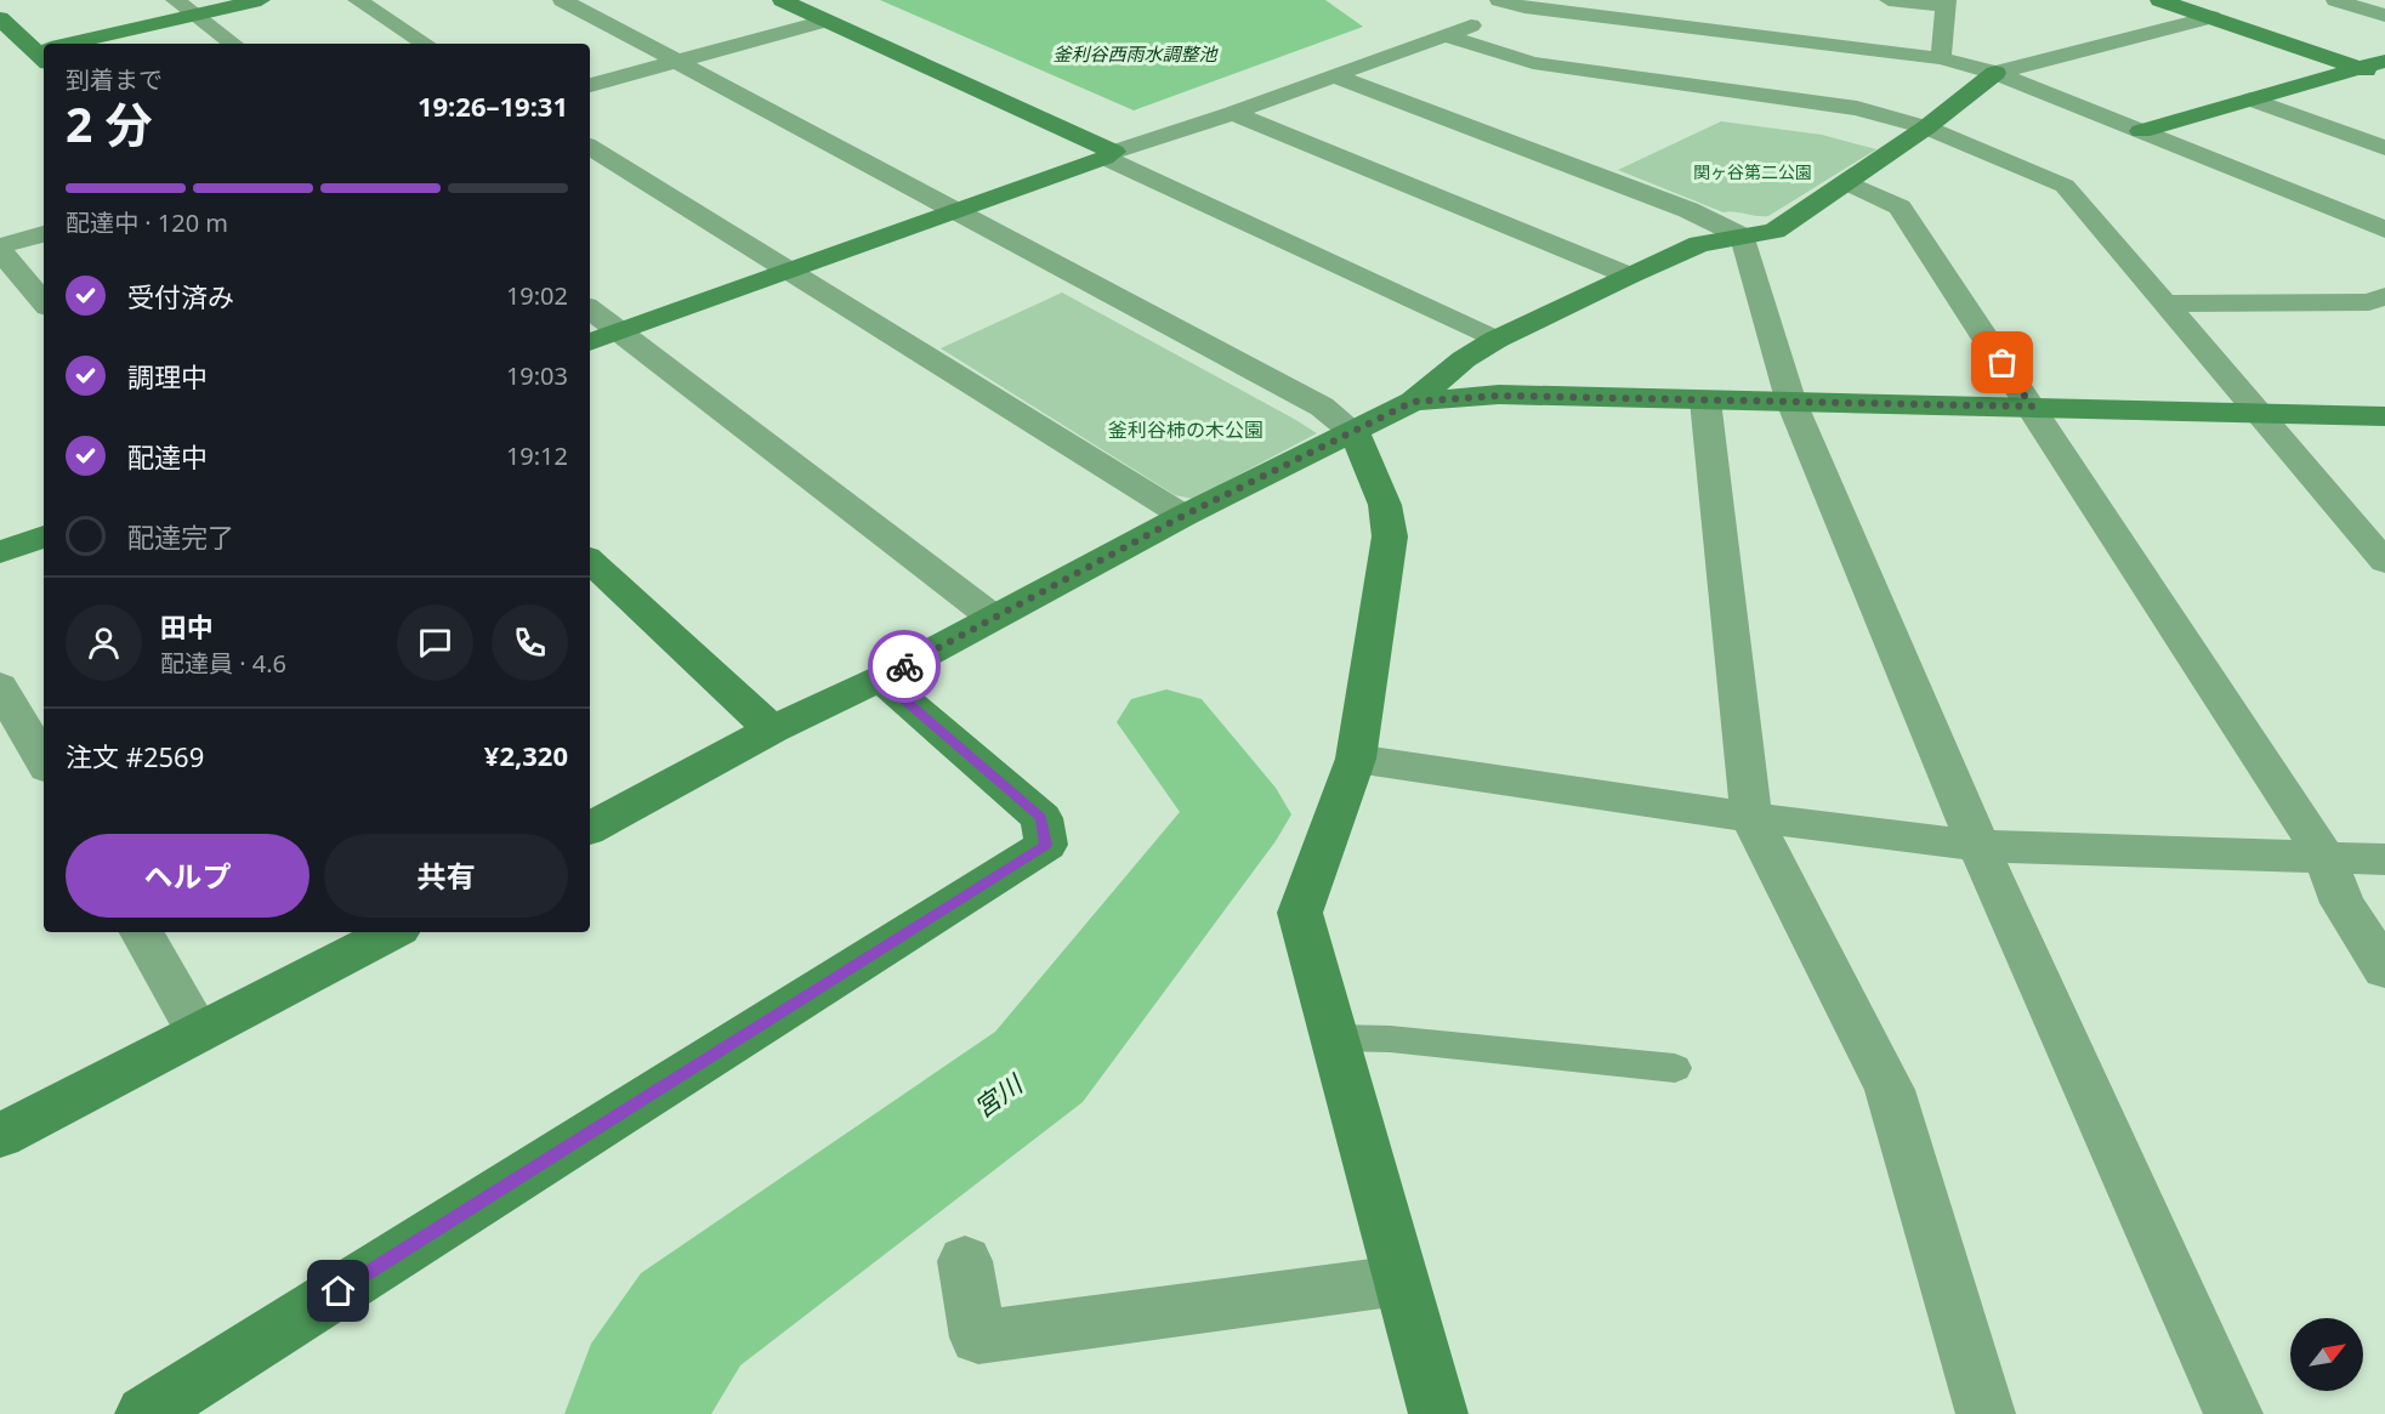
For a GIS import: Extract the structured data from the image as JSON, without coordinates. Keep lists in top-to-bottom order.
{
  "water": ["釜利谷西雨水調整池", "宮川"],
  "parks": ["関ヶ谷第二公園", "釜利谷柿の木公園"],
  "north": "top right",
  "page": {
    "heading": ["2 分", "到着まで", "19:26–19:31"],
    "panel": [
      "田中",
      "配達員 · 4.6",
      "注文 #2569",
      "¥2,320"
    ],
    "bar": "配達中 · 120 m",
    "list": [
      ["受付済み", "19:02"],
      ["調理中", "19:03"],
      ["配達中", "19:12"],
      "配達完了"
    ],
    "buttons": ["ヘルプ", "共有"]
  }
}
